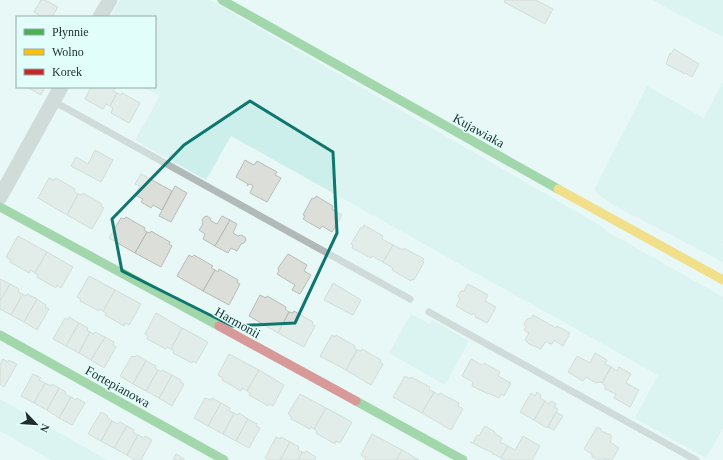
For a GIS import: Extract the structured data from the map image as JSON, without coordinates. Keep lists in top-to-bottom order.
{
  "streets": {
    "street": ["Kujawiaka", "Harmonii", "Fortepianowa"]
  },
  "legend": ["Płynnie", "Wolno", "Korek"],
  "north": "bottom right"
}
